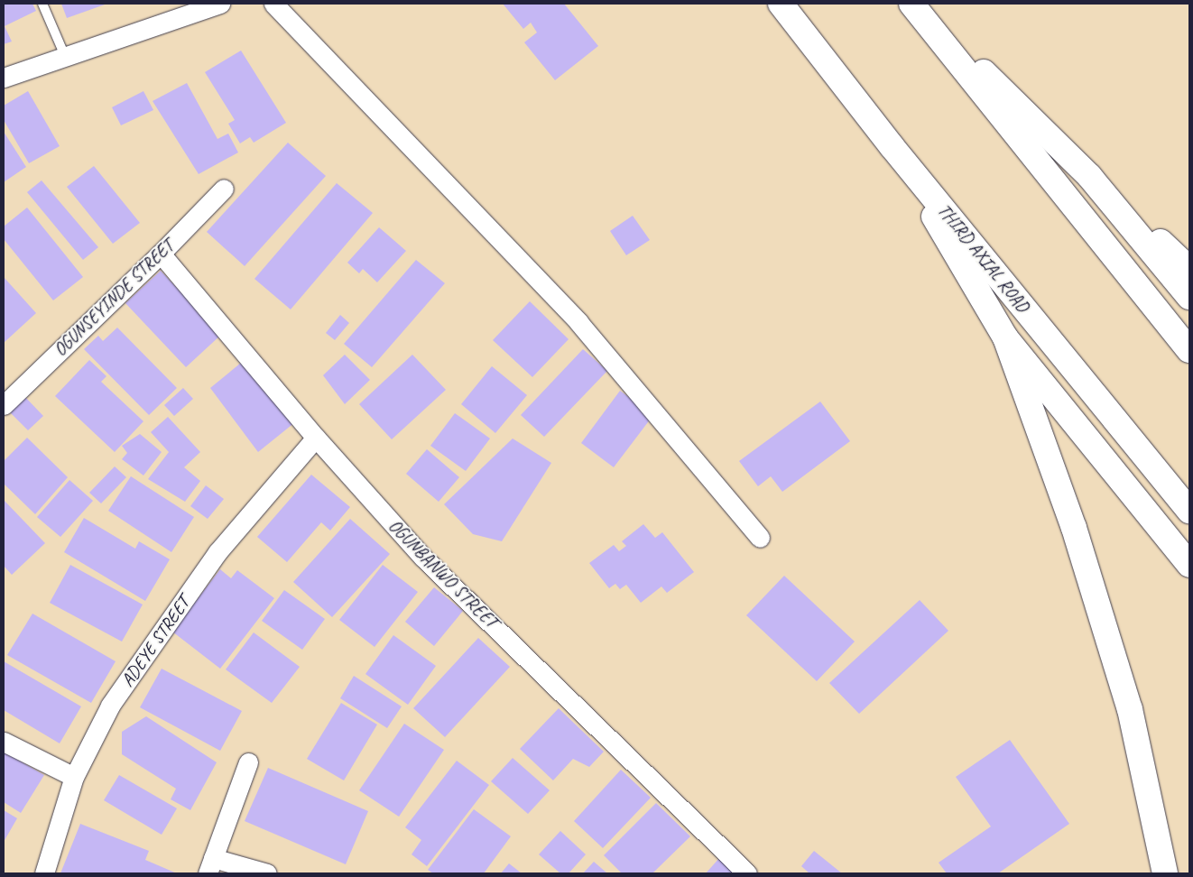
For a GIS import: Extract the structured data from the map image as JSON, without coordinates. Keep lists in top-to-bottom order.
{
  "streets": {
    "highway": ["THIRD AXIAL ROAD"],
    "street": ["OGUNSEYINDE STREET", "OGUNBANWO STREET", "ADEYE STREET"]
  },
  "crossings": [
    ["OGUNSEYINDE STREET", "OGUNBANWO STREET"],
    ["OGUNBANWO STREET", "ADEYE STREET"]
  ]
}
